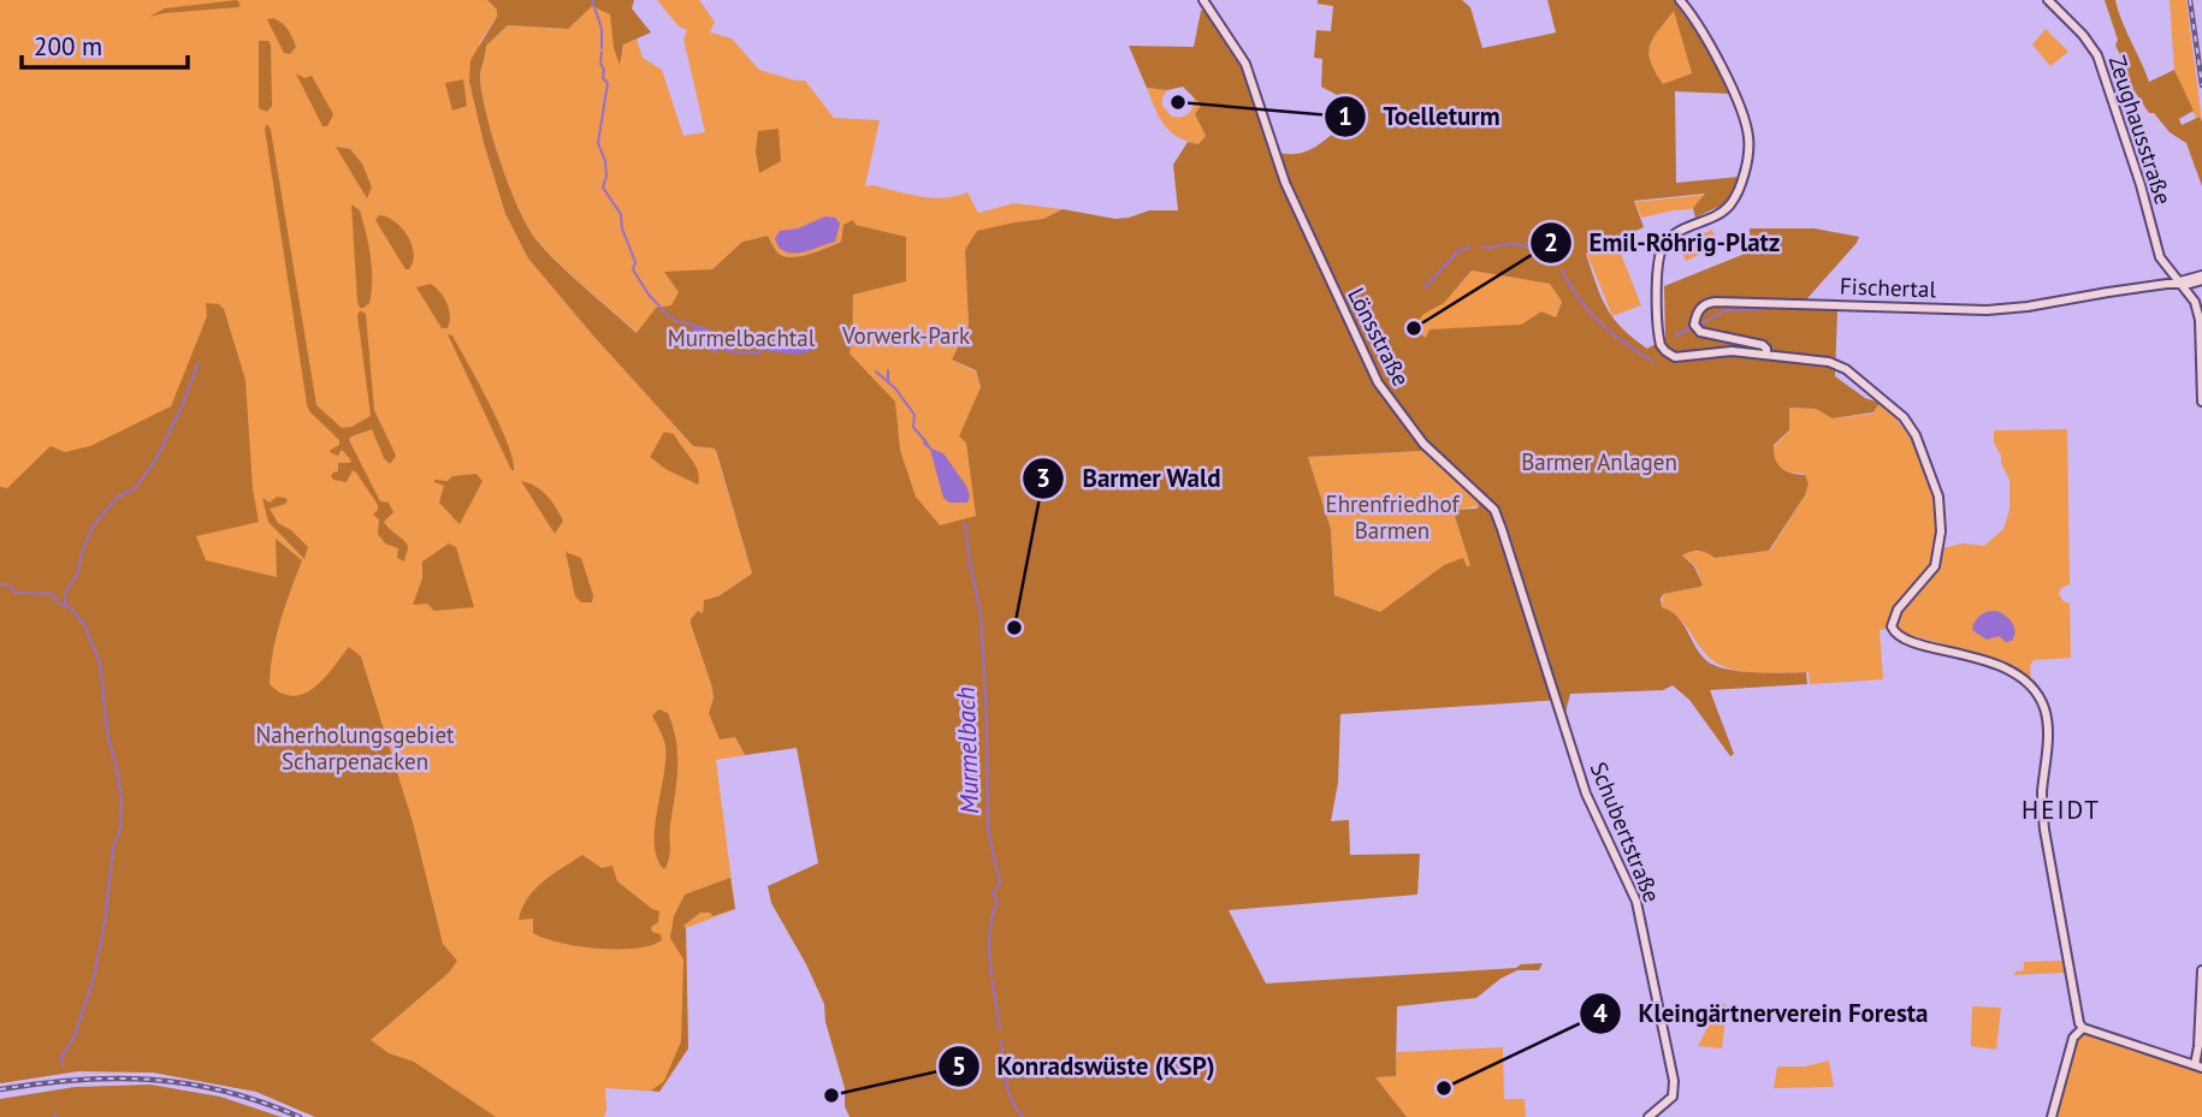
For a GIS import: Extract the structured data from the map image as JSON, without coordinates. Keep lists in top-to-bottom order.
{
  "streets": {
    "street": [
      "Zeughausstraße",
      "Fischertal",
      "Lönsstraße",
      "Schubertstraße"
    ]
  },
  "crossings": [
    ["Zeughausstraße", "Fischertal"],
    ["Lönsstraße", "Schubertstraße"]
  ],
  "districts": ["HEIDT"],
  "water": ["Murmelbach"],
  "parks": [
    "Vorwerk-Park",
    "Murmelbachtal",
    "Barmer Anlagen",
    "Ehrenfriedhof Barmen",
    "Naherholungsgebiet Scharpenacken"
  ],
  "places": [
    "Toelleturm",
    "Emil-Röhrig-Platz",
    "Barmer Wald",
    "Kleingärtnerverein Foresta",
    "Konradswüste (KSP)"
  ],
  "scale_bar": "200 m"
}
